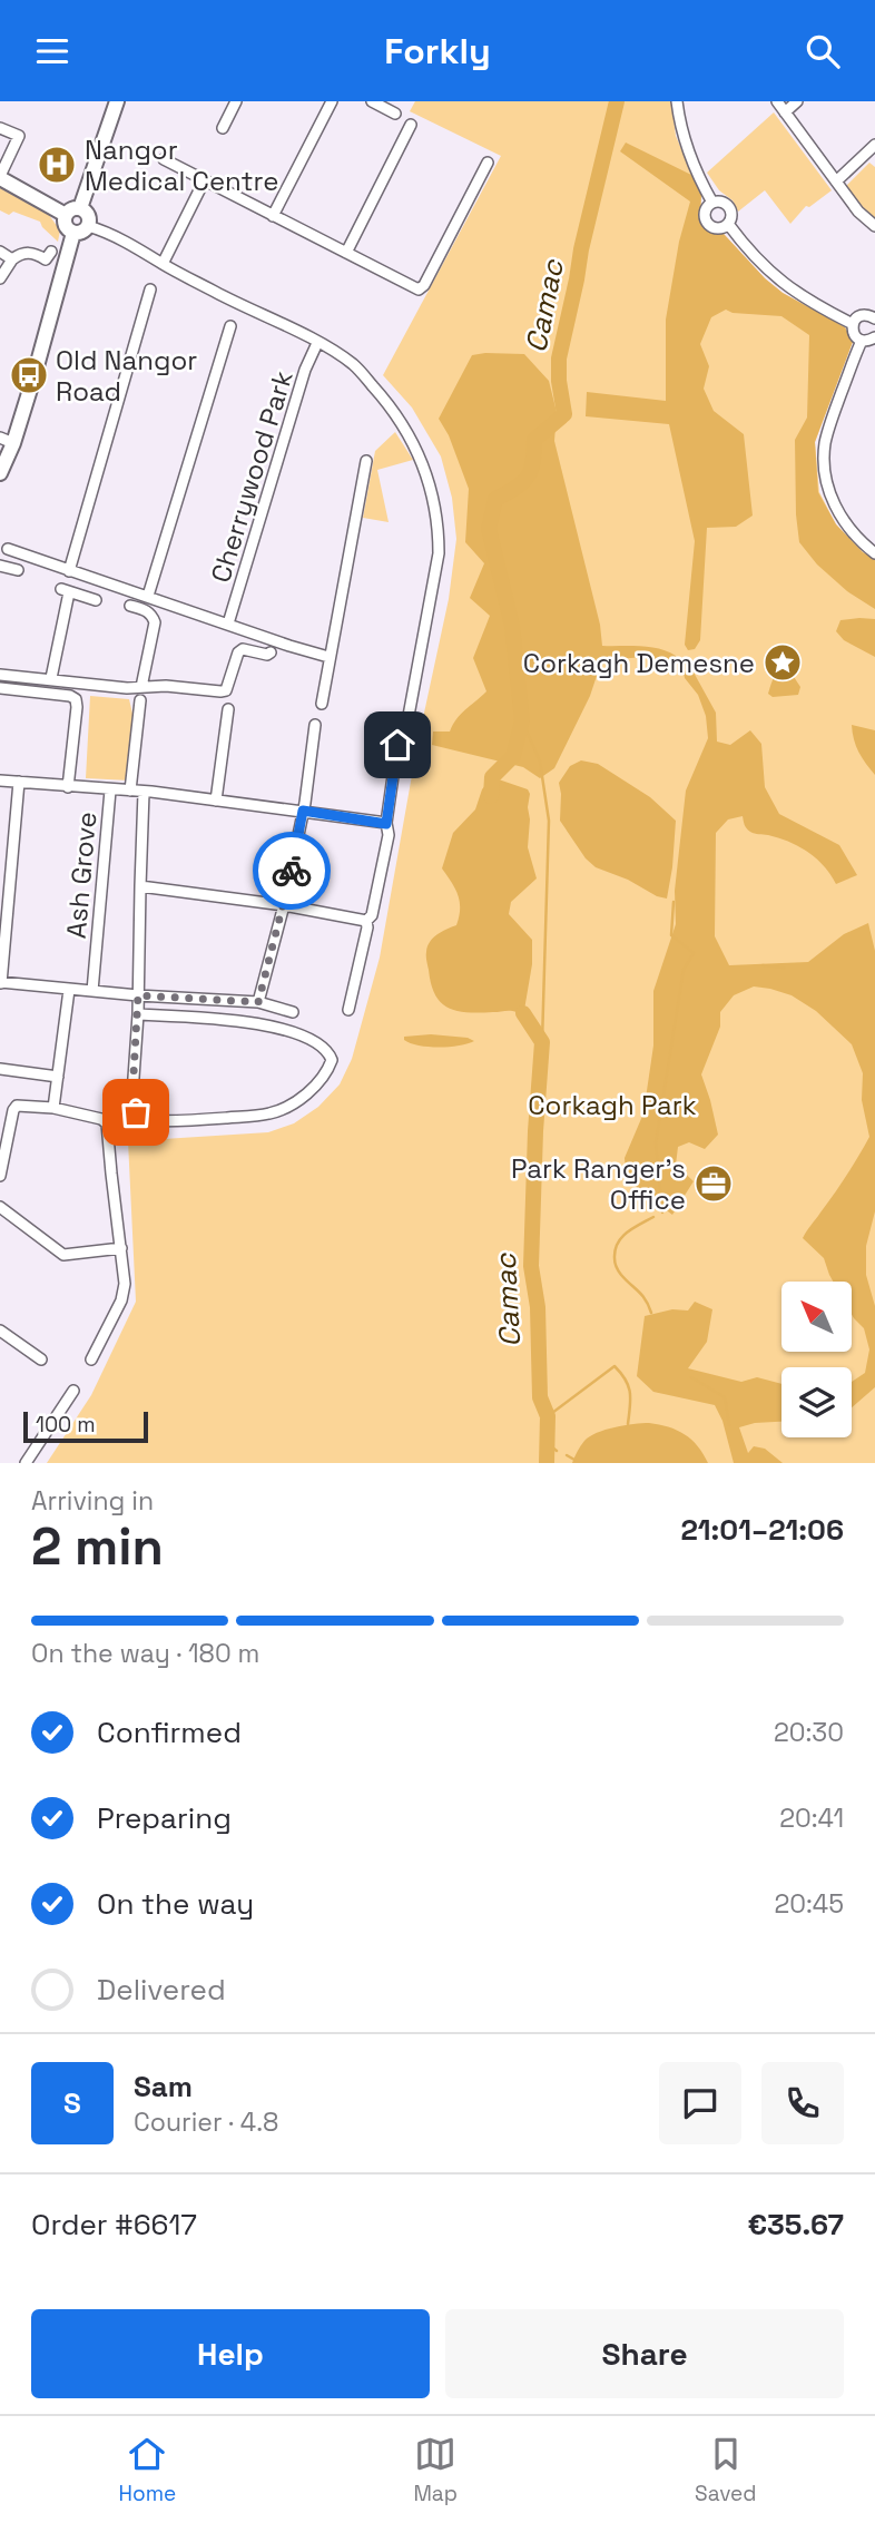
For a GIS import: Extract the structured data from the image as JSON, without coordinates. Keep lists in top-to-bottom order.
{
  "streets": {
    "street": ["Cherrywood Park", "Ash Grove"]
  },
  "water": ["Camac"],
  "parks": ["Corkagh Park"],
  "places": {
    "hospital": ["Nangor Medical Centre"],
    "bus stop": ["Old Nangor Road"],
    "place": ["Corkagh Demesne"],
    "office": ["Park Ranger's Office"]
  },
  "scale_bar": "100 m",
  "north": "top left",
  "page": {
    "header": "Forkly",
    "scale": "100 m",
    "heading": ["2 min", "Arriving in", "21:01–21:06"],
    "panel": [
      "Sam",
      "Courier · 4.8",
      "Order #6617",
      "€35.67"
    ],
    "bar": "On the way · 180 m",
    "list": [
      ["Confirmed", "20:30"],
      ["Preparing", "20:41"],
      ["On the way", "20:45"],
      "Delivered"
    ],
    "round": "S",
    "buttons": ["Help", "Share"],
    "tabs": ["Home", "Map", "Saved"]
  }
}
